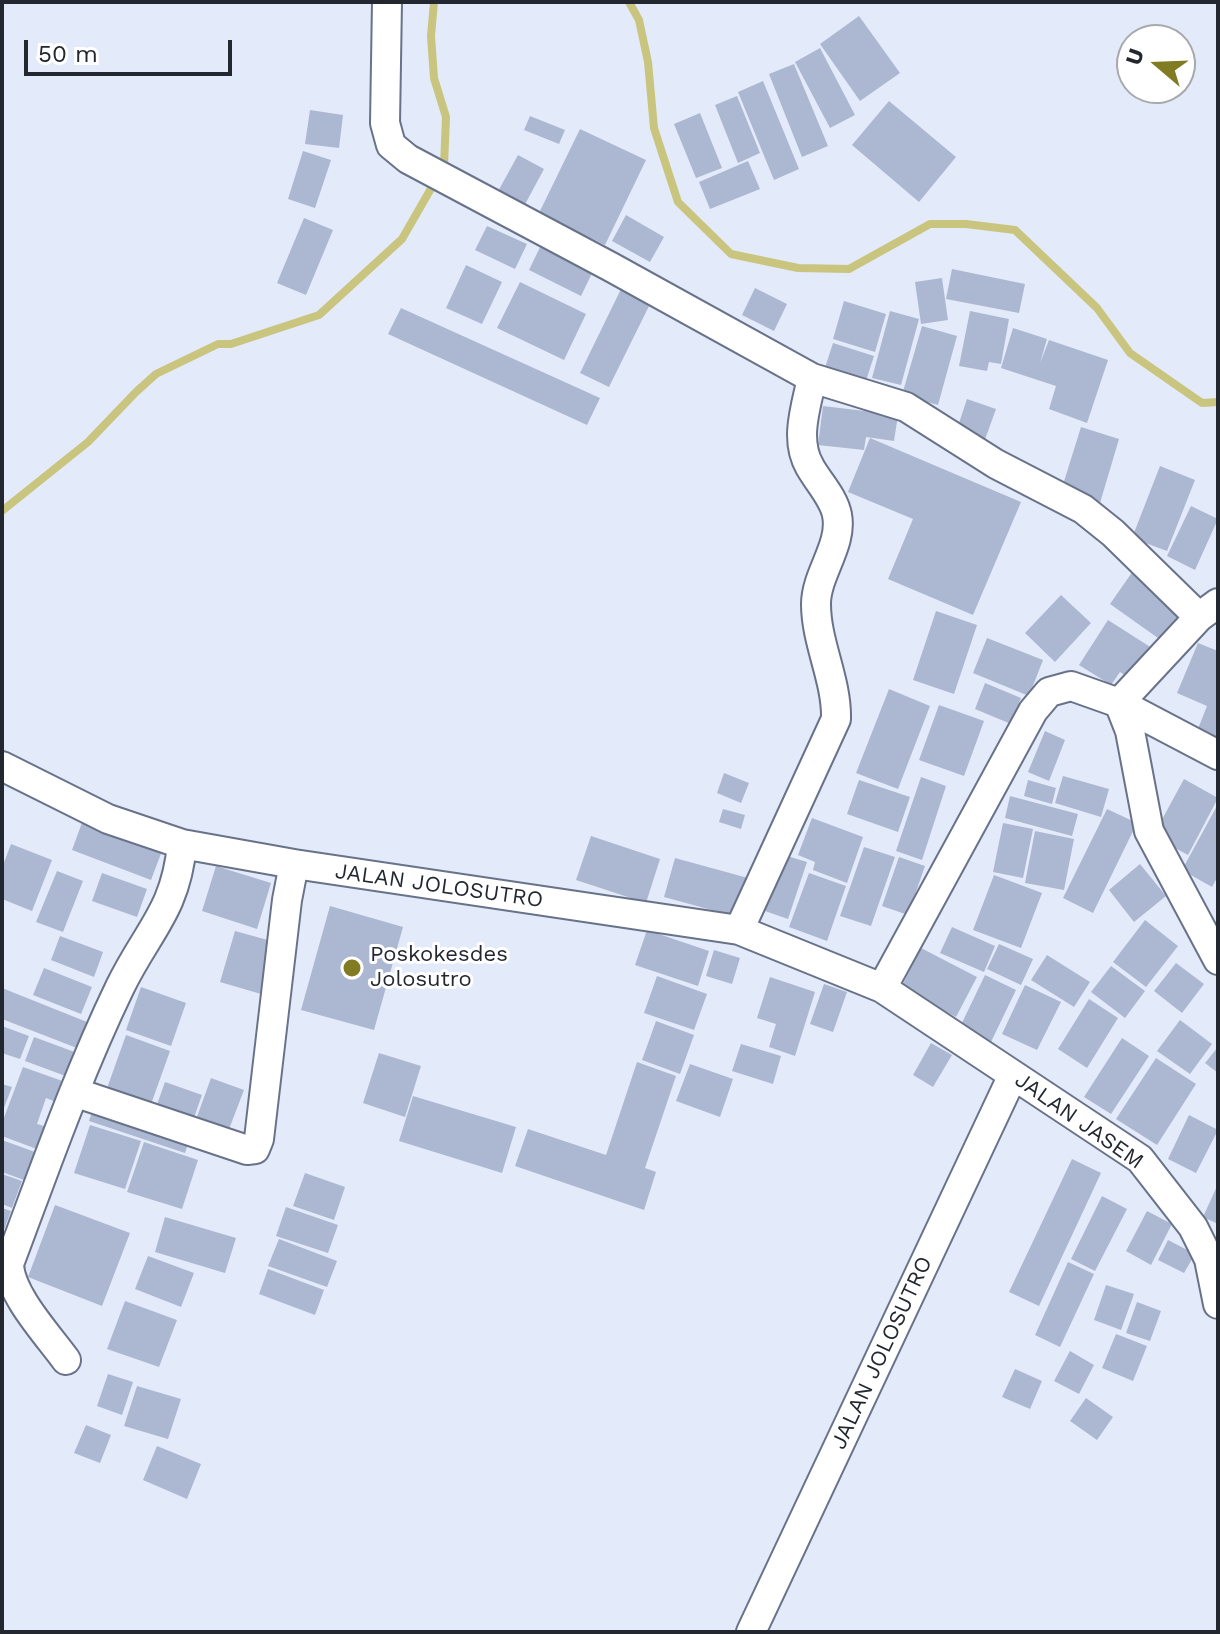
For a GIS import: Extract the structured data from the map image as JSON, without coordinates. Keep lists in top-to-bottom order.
{
  "streets": {
    "street": ["JALAN JOLOSUTRO", "JALAN JASEM"]
  },
  "crossings": [
    ["JALAN JOLOSUTRO", "JALAN JASEM"]
  ],
  "places": ["Poskokesdes Jolosutro"],
  "scale_bar": "50 m",
  "north": "left"
}
